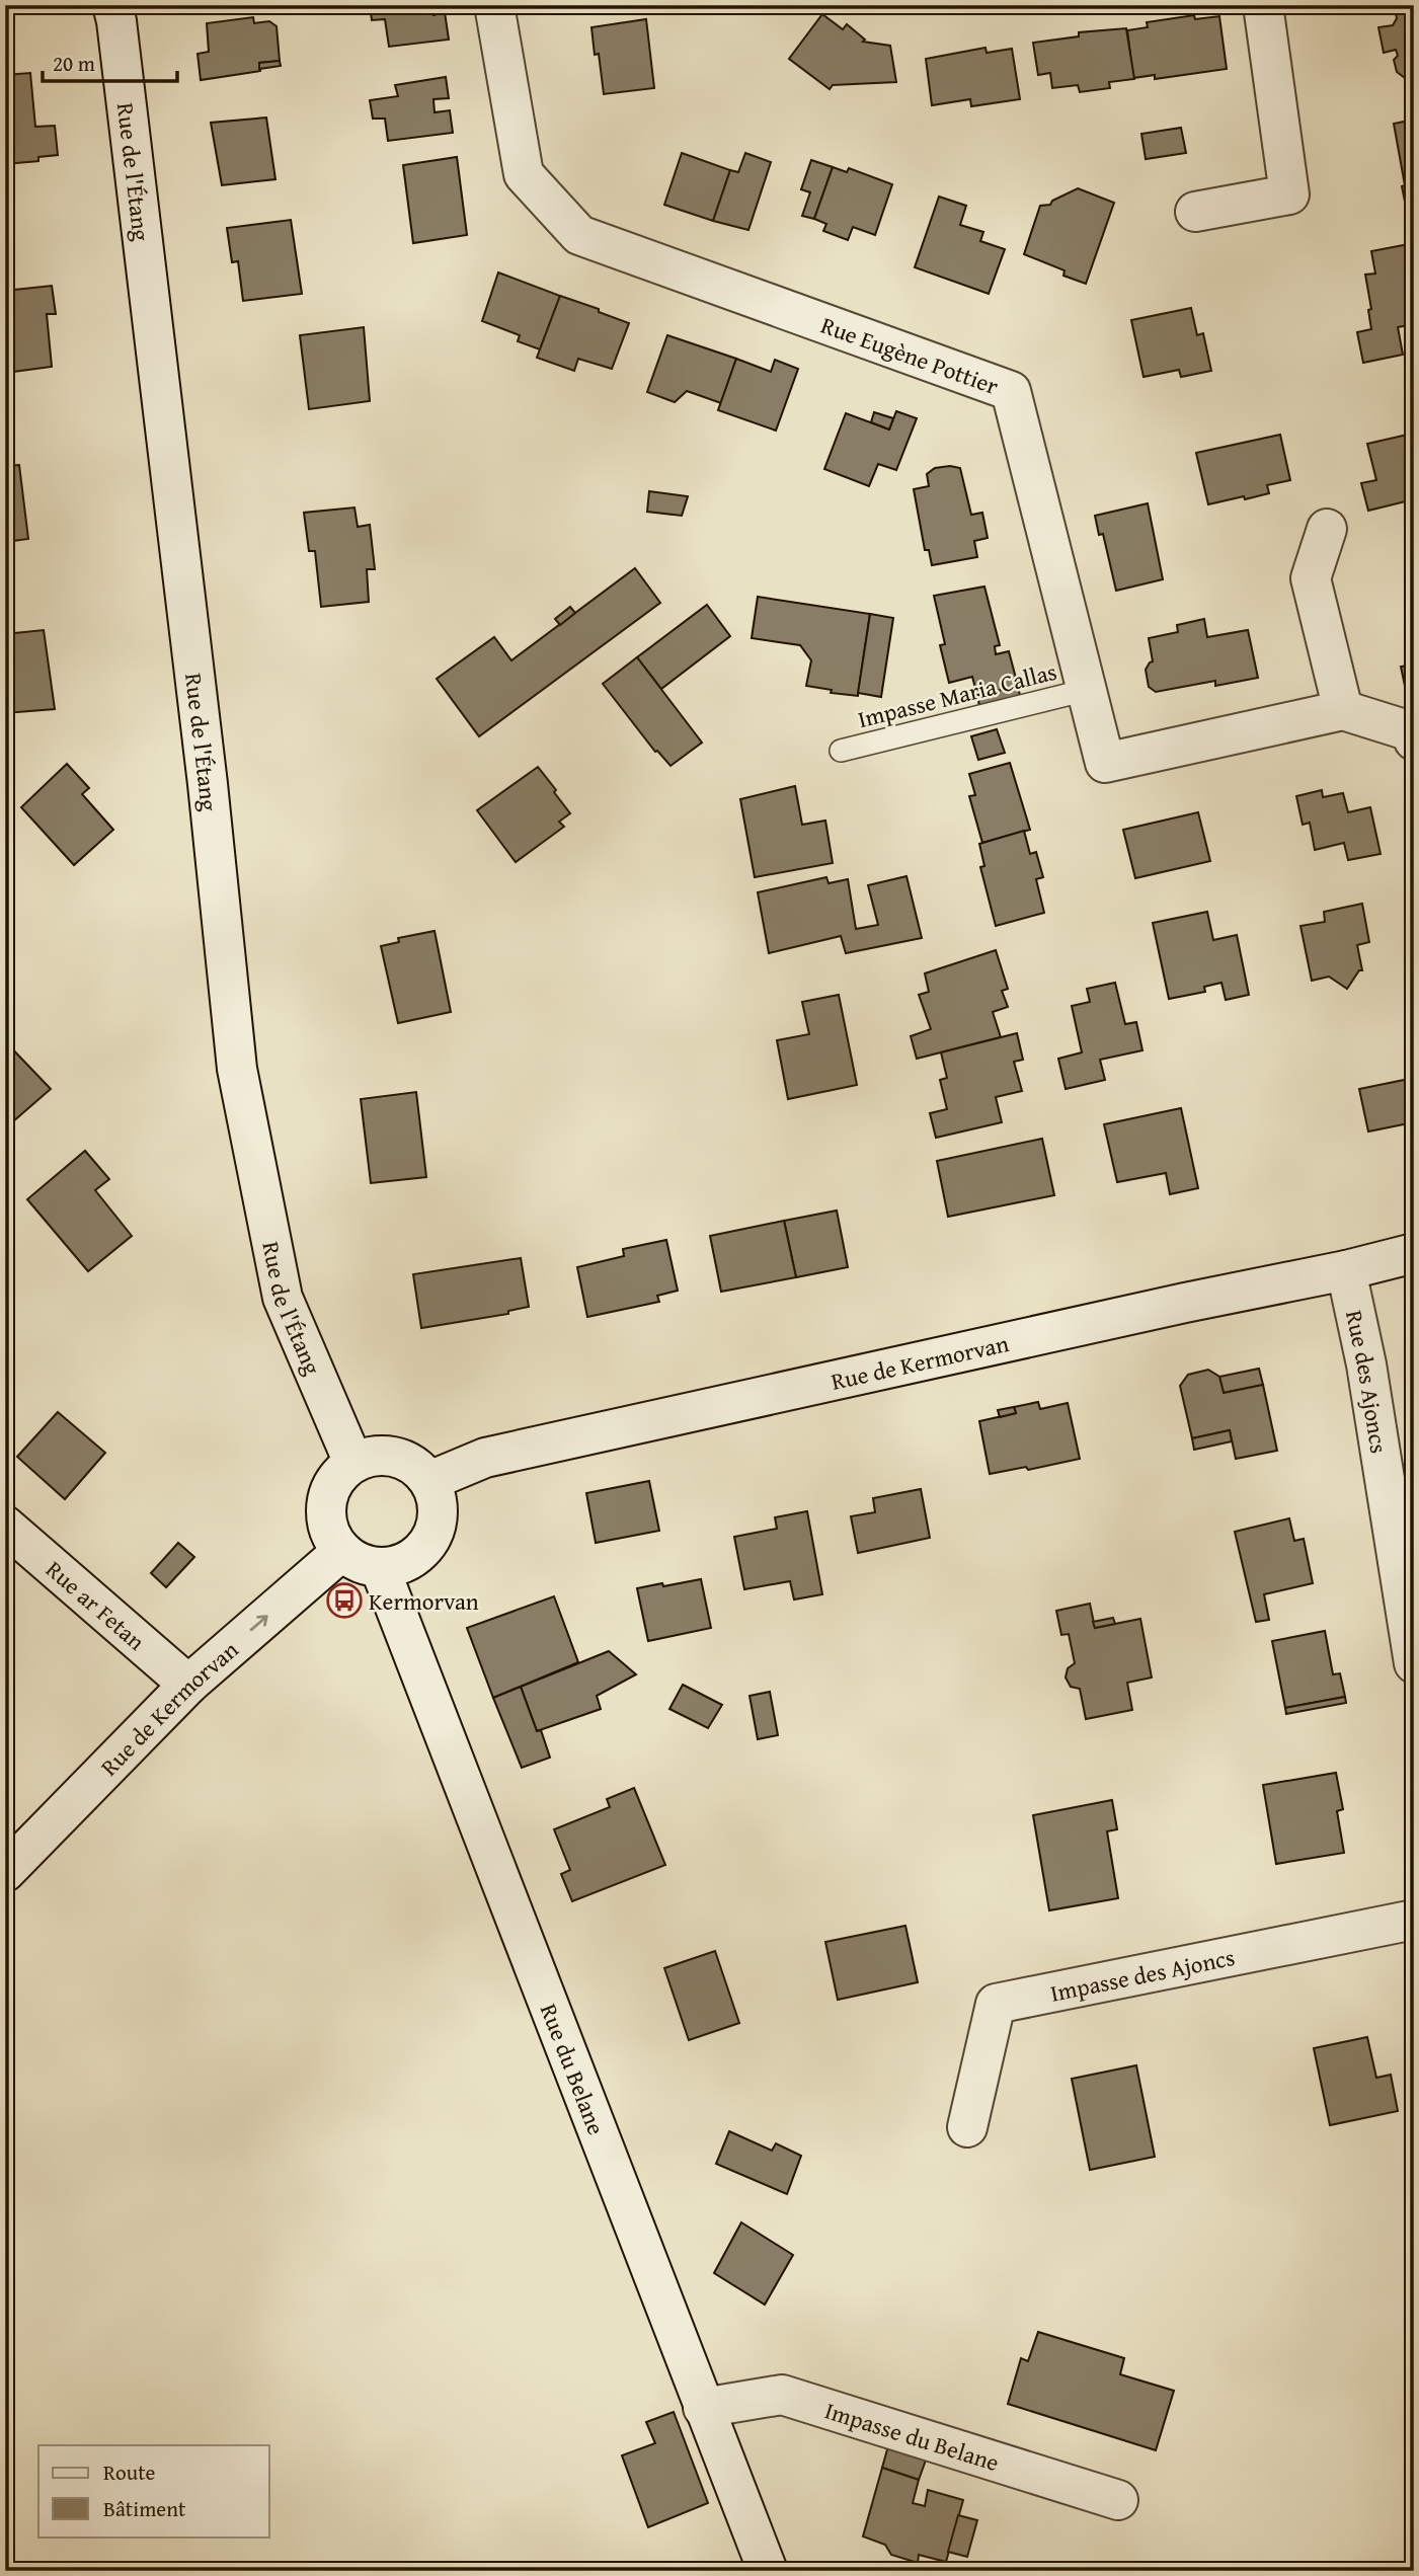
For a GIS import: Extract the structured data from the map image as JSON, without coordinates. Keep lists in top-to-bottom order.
{
  "streets": {
    "street": [
      "Rue de l'Étang",
      "Rue Eugène Pottier",
      "Rue de Kermorvan",
      "Rue des Ajoncs",
      "Rue ar Fetan",
      "Impasse des Ajoncs",
      "Rue du Belane",
      "Impasse du Belane"
    ],
    "lane": ["Impasse Maria Callas"]
  },
  "crossings": [
    ["Rue de l'Étang", "Rue de Kermorvan"],
    ["Rue de l'Étang", "Rue du Belane"],
    ["Rue Eugène Pottier", "Impasse Maria Callas"],
    ["Rue de Kermorvan", "Rue des Ajoncs"],
    ["Rue de Kermorvan", "Rue ar Fetan"],
    ["Rue de Kermorvan", "Rue du Belane"],
    ["Rue du Belane", "Impasse du Belane"]
  ],
  "places": {
    "bus stop": ["Kermorvan"]
  },
  "legend": ["Route", "Bâtiment"],
  "scale_bar": "20 m"
}
